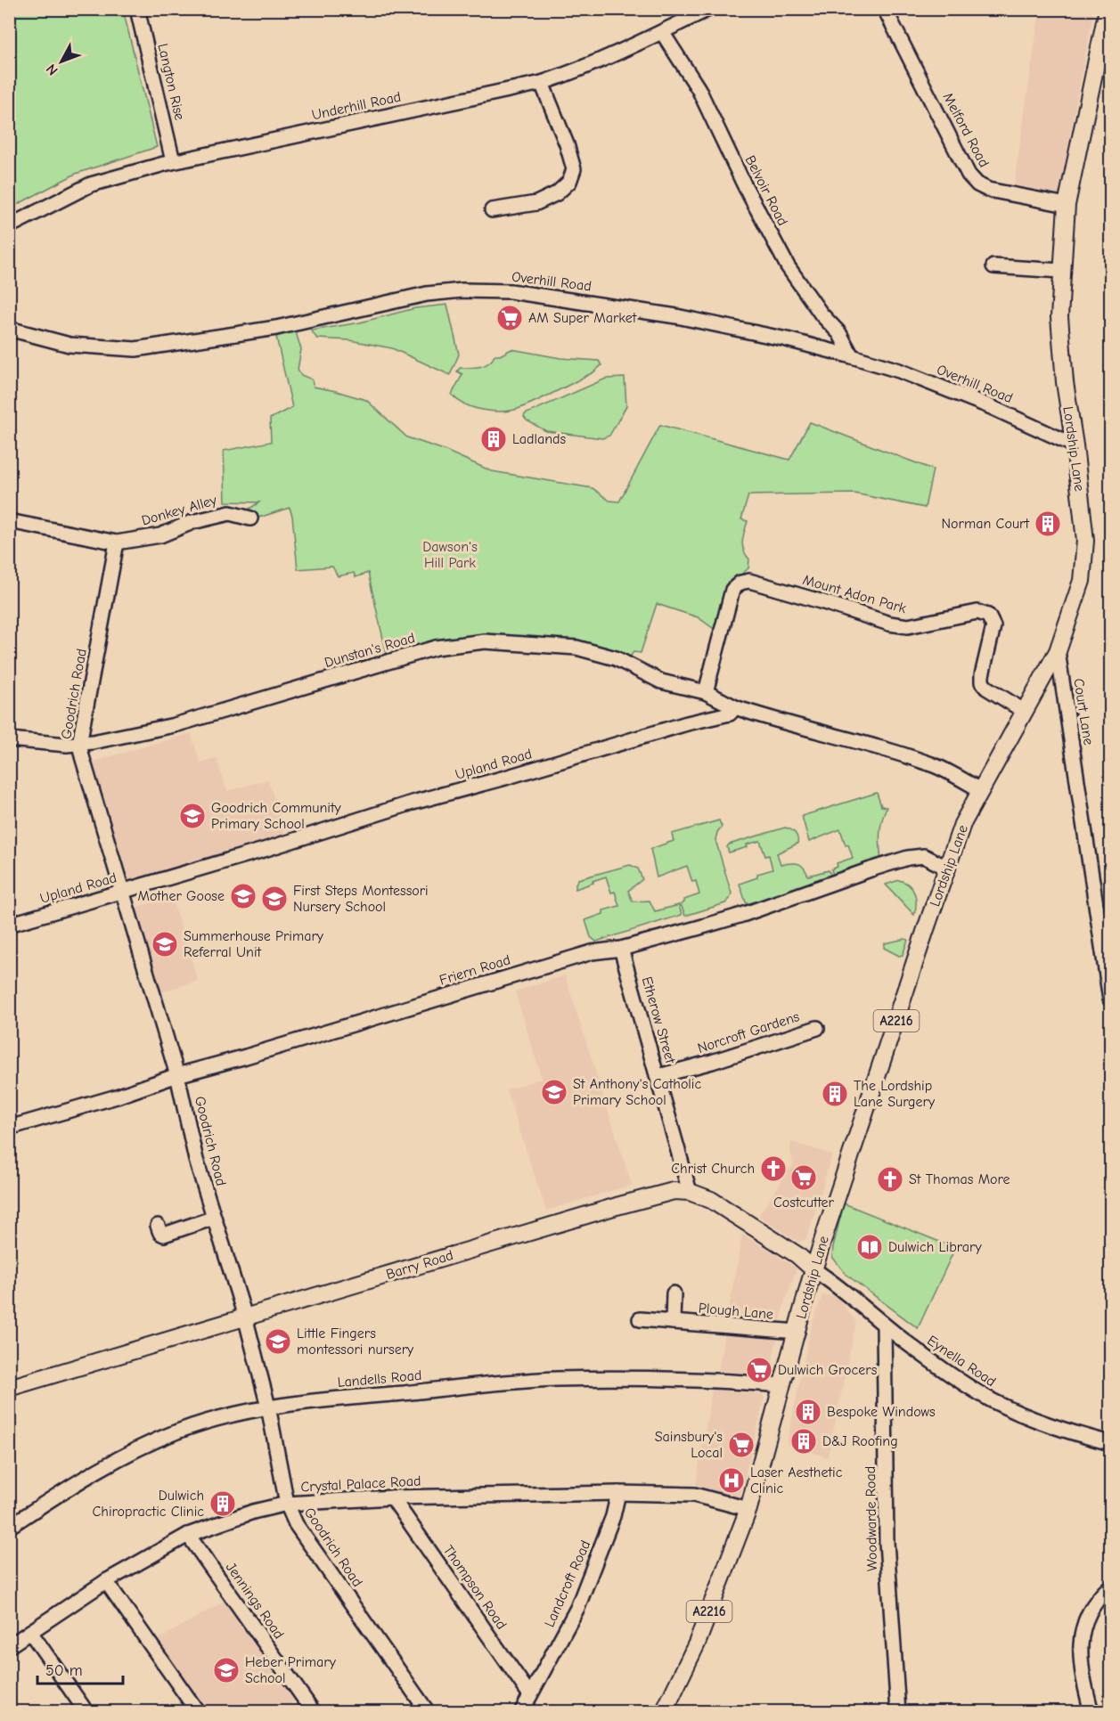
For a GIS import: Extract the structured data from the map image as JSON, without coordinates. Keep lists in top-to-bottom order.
{
  "streets": {
    "main road": ["Lordship Lane", "A2216", "Barry Road"],
    "street": [
      "Langton Rise",
      "Underhill Road",
      "Melford Road",
      "Belvoir Road",
      "Overhill Road",
      "Donkey Alley",
      "Mount Adon Park",
      "Dunstan's Road",
      "Goodrich Road",
      "Court Lane",
      "Upland Road",
      "Friern Road",
      "Etherow Street",
      "Norcroft Gardens",
      "Plough Lane",
      "Eynella Road",
      "Landells Road",
      "Crystal Palace Road",
      "Woodwarde Road",
      "Landcroft Road",
      "Thompson Road",
      "Jennings Road"
    ]
  },
  "crossings": [
    ["Langton Rise", "Underhill Road"],
    ["Underhill Road", "Belvoir Road"],
    ["Melford Road", "Lordship Lane"],
    ["Belvoir Road", "Overhill Road"],
    ["Overhill Road", "Lordship Lane"],
    ["Lordship Lane", "Mount Adon Park"],
    ["Lordship Lane", "Court Lane"],
    ["Lordship Lane", "Friern Road"],
    ["Lordship Lane", "Barry Road"],
    ["Lordship Lane", "Plough Lane"],
    ["Lordship Lane", "Eynella Road"],
    ["Lordship Lane", "Landells Road"],
    ["Lordship Lane", "Crystal Palace Road"],
    ["Donkey Alley", "Goodrich Road"],
    ["Mount Adon Park", "Dunstan's Road"],
    ["Dunstan's Road", "Goodrich Road"],
    ["Dunstan's Road", "Upland Road"],
    ["Goodrich Road", "Upland Road"],
    ["Goodrich Road", "Friern Road"],
    ["Goodrich Road", "Barry Road"],
    ["Goodrich Road", "Landells Road"],
    ["Goodrich Road", "Crystal Palace Road"],
    ["Friern Road", "Etherow Street"],
    ["Etherow Street", "Norcroft Gardens"],
    ["Etherow Street", "Barry Road"],
    ["Barry Road", "Eynella Road"],
    ["Eynella Road", "Woodwarde Road"],
    ["Crystal Palace Road", "Landcroft Road"],
    ["Crystal Palace Road", "Thompson Road"],
    ["Crystal Palace Road", "Jennings Road"],
    ["Landcroft Road", "Thompson Road"]
  ],
  "parks": ["Dawson's Hill Park"],
  "places": {
    "supermarket": [
      "AM Super Market",
      "Costcutter",
      "Dulwich Grocers",
      "Sainsbury's Local"
    ],
    "building": [
      "Ladlands",
      "Norman Court",
      "The Lordship Lane Surgery",
      "Bespoke Windows",
      "D&J Roofing",
      "Dulwich Chiropractic Clinic"
    ],
    "school or university": [
      "Goodrich Community Primary School",
      "Mother Goose",
      "First Steps Montessori Nursery School",
      "Summerhouse Primary Referral Unit",
      "St Anthony's Catholic Primary School",
      "Little Fingers montessori nursery",
      "Heber Primary School"
    ],
    "church": ["Christ Church", "St Thomas More"],
    "library": ["Dulwich Library"],
    "hospital": ["Laser Aesthetic Clinic"]
  },
  "scale_bar": "50 m",
  "north": "bottom left"
}
